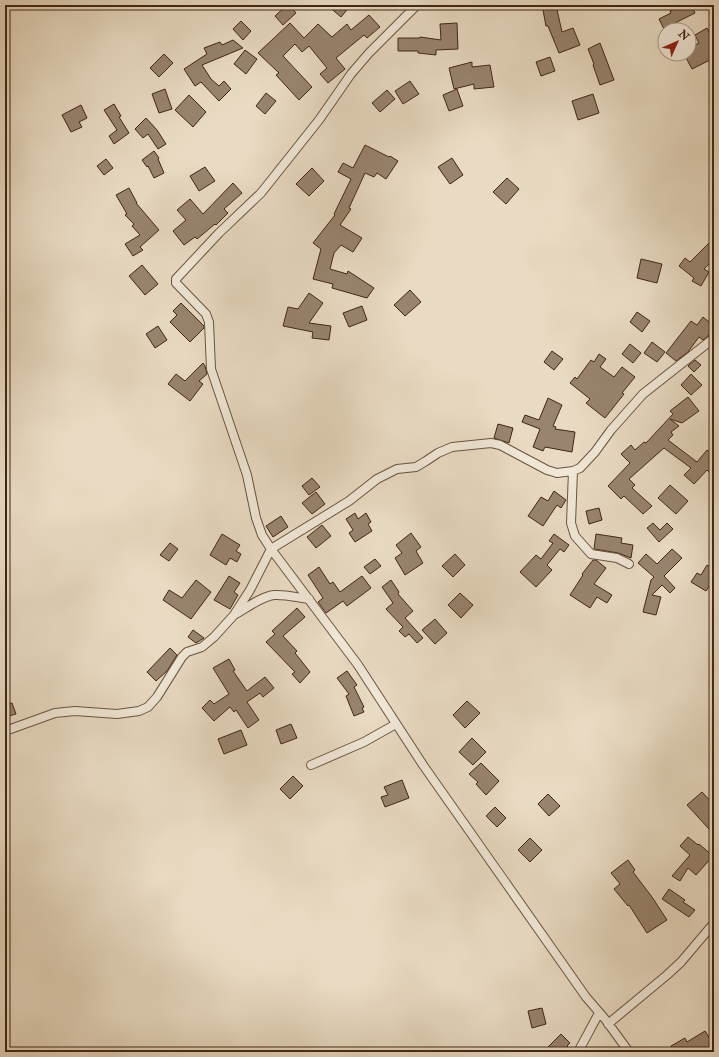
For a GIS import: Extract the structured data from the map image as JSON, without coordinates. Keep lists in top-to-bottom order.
{
  "north": "top right"
}
